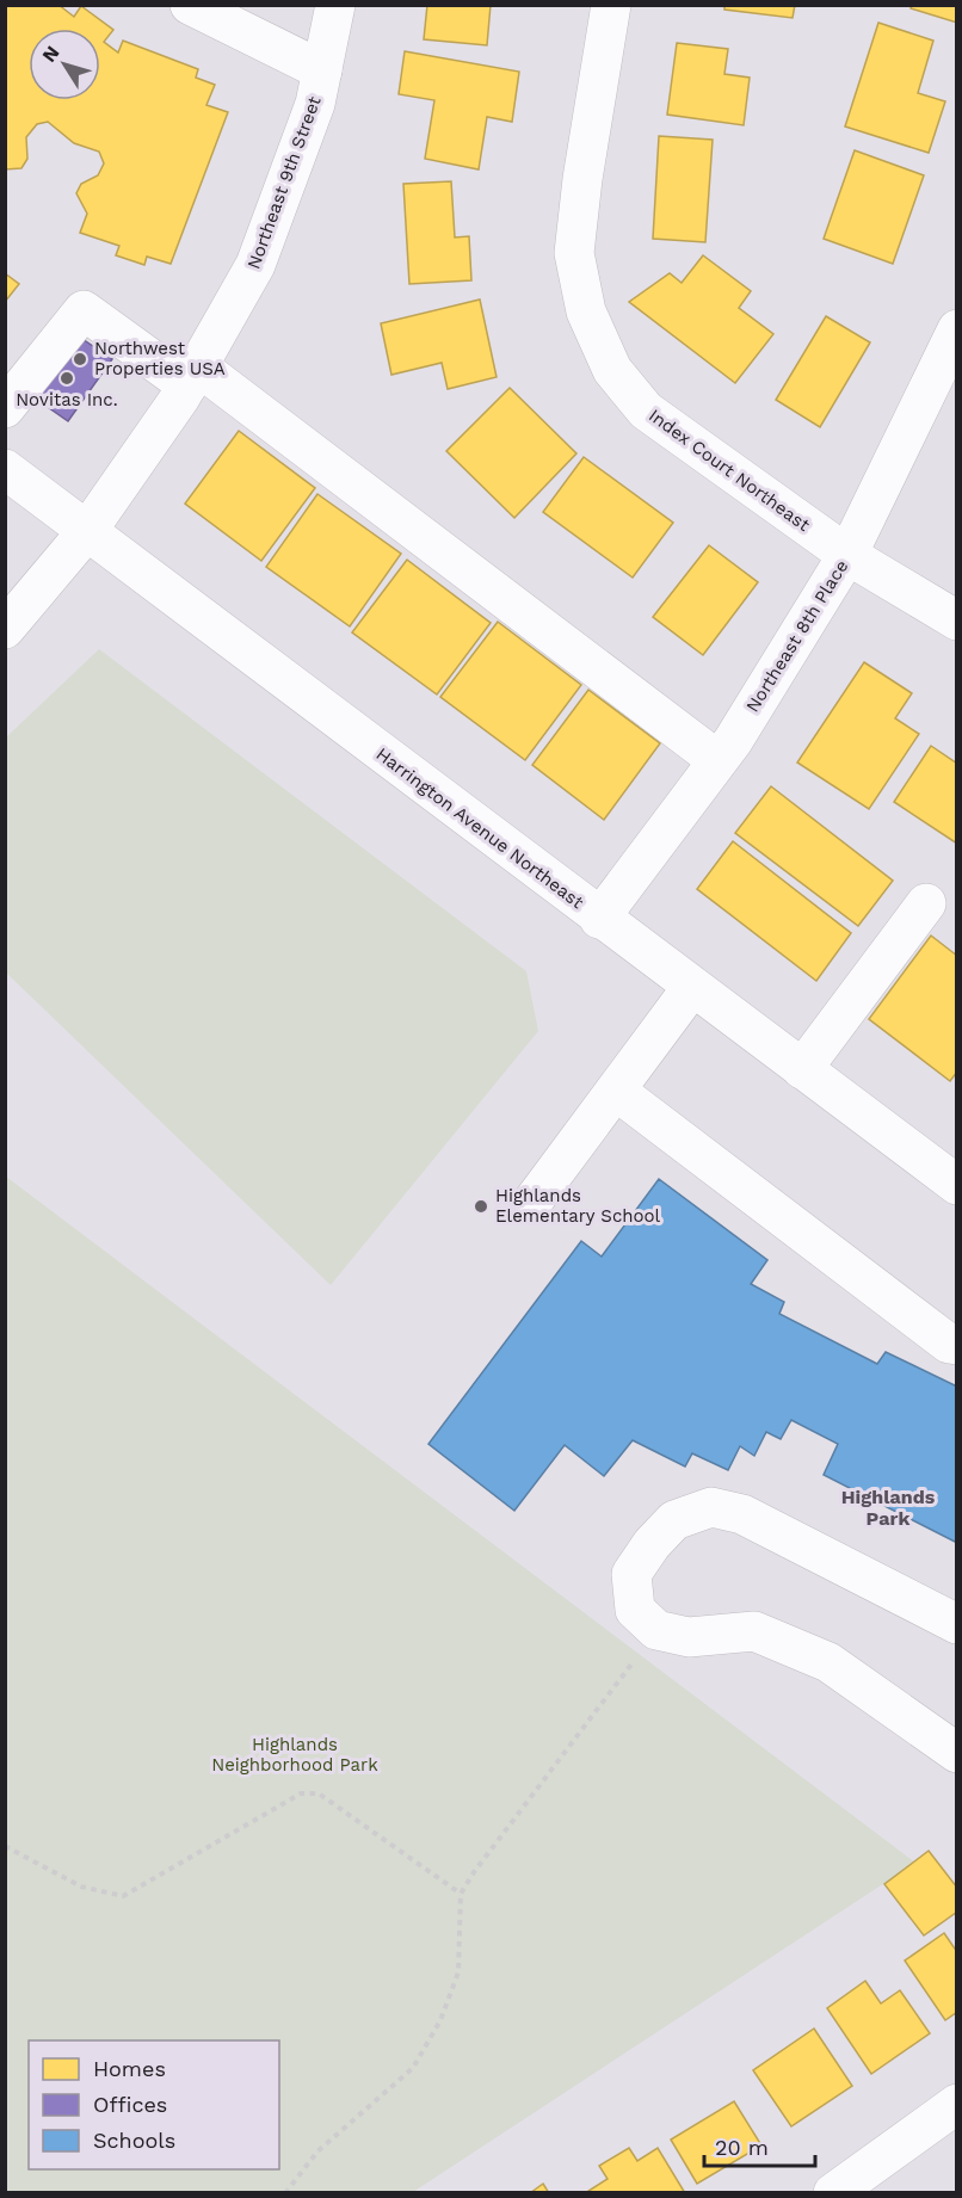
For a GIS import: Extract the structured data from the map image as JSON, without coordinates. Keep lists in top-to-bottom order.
{
  "streets": {
    "street": [
      "Northeast 9th Street",
      "Index Court Northeast",
      "Northeast 8th Place",
      "Harrington Avenue Northeast"
    ]
  },
  "crossings": [
    ["Northeast 9th Street", "Harrington Avenue Northeast"],
    ["Index Court Northeast", "Northeast 8th Place"],
    ["Northeast 8th Place", "Harrington Avenue Northeast"]
  ],
  "districts": ["Highlands Park"],
  "parks": ["Highlands Neighborhood Park"],
  "places": ["Northwest Properties USA", "Novitas Inc.", "Highlands Elementary School"],
  "legend": ["Homes", "Offices", "Schools"],
  "scale_bar": "20 m",
  "north": "top left"
}
